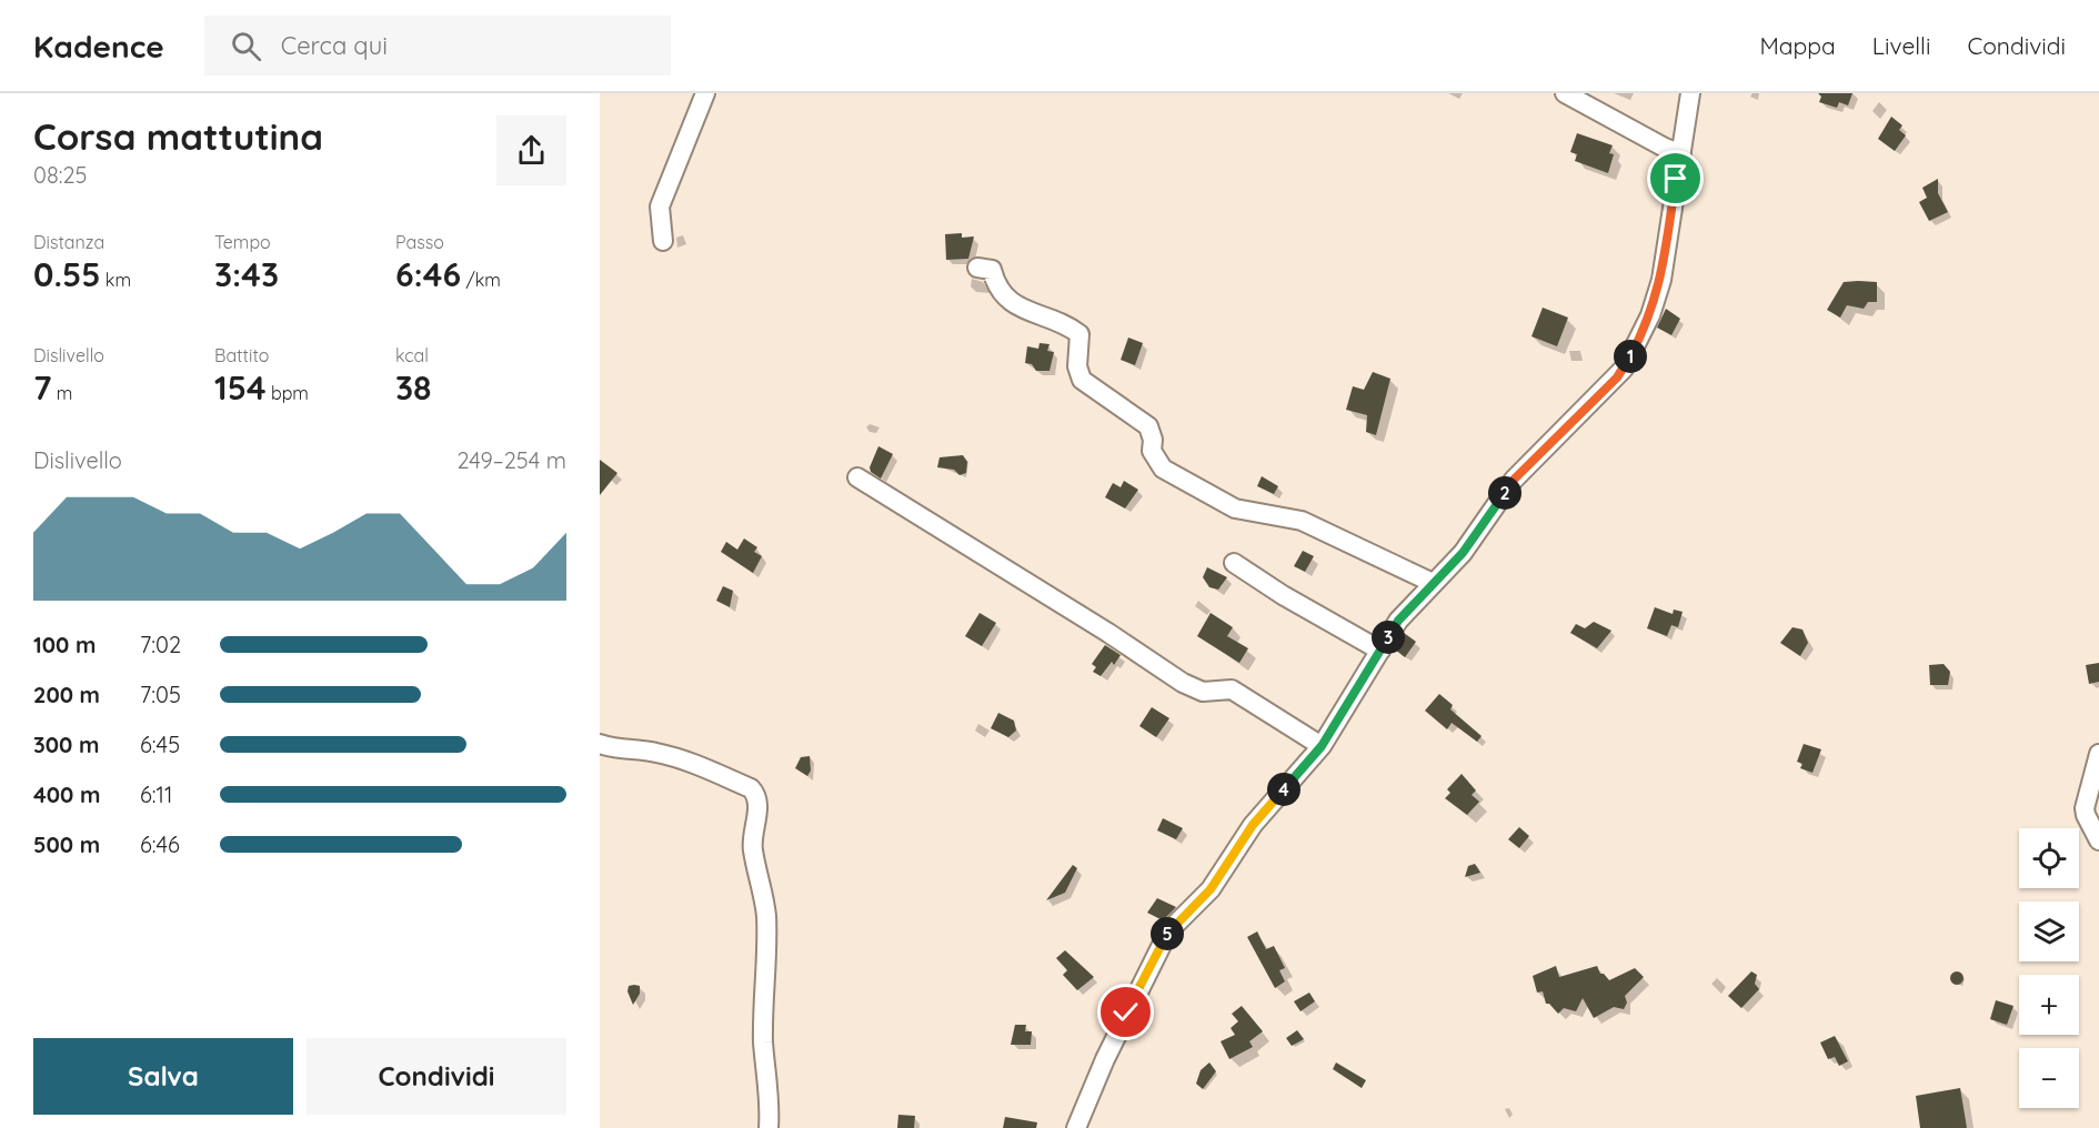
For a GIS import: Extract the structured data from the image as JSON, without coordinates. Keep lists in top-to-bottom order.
{
  "page": {
    "header": "Kadence",
    "search": "Cerca qui",
    "nav": ["Mappa", "Livelli", "Condividi"],
    "heading": ["Corsa mattutina", "08:25"],
    "stats": [
      ["Distanza", "0.55 km"],
      ["Tempo", "3:43"],
      ["Passo", "6:46 /km"],
      ["Dislivello", "7 m"],
      ["Battito", "154 bpm"],
      ["kcal", "38"]
    ],
    "pins": [
      "1",
      "2",
      "3",
      "4",
      "5"
    ],
    "chart": ["Dislivello", "249–254 m"],
    "list": [
      {
        "name": "100 m",
        "note": "7:02"
      },
      {
        "name": "200 m",
        "note": "7:05"
      },
      {
        "name": "300 m",
        "note": "6:45"
      },
      {
        "name": "400 m",
        "note": "6:11"
      },
      {
        "name": "500 m",
        "note": "6:46"
      }
    ],
    "map_buttons": ["+", "−"],
    "buttons": ["Salva", "Condividi"]
  }
}
